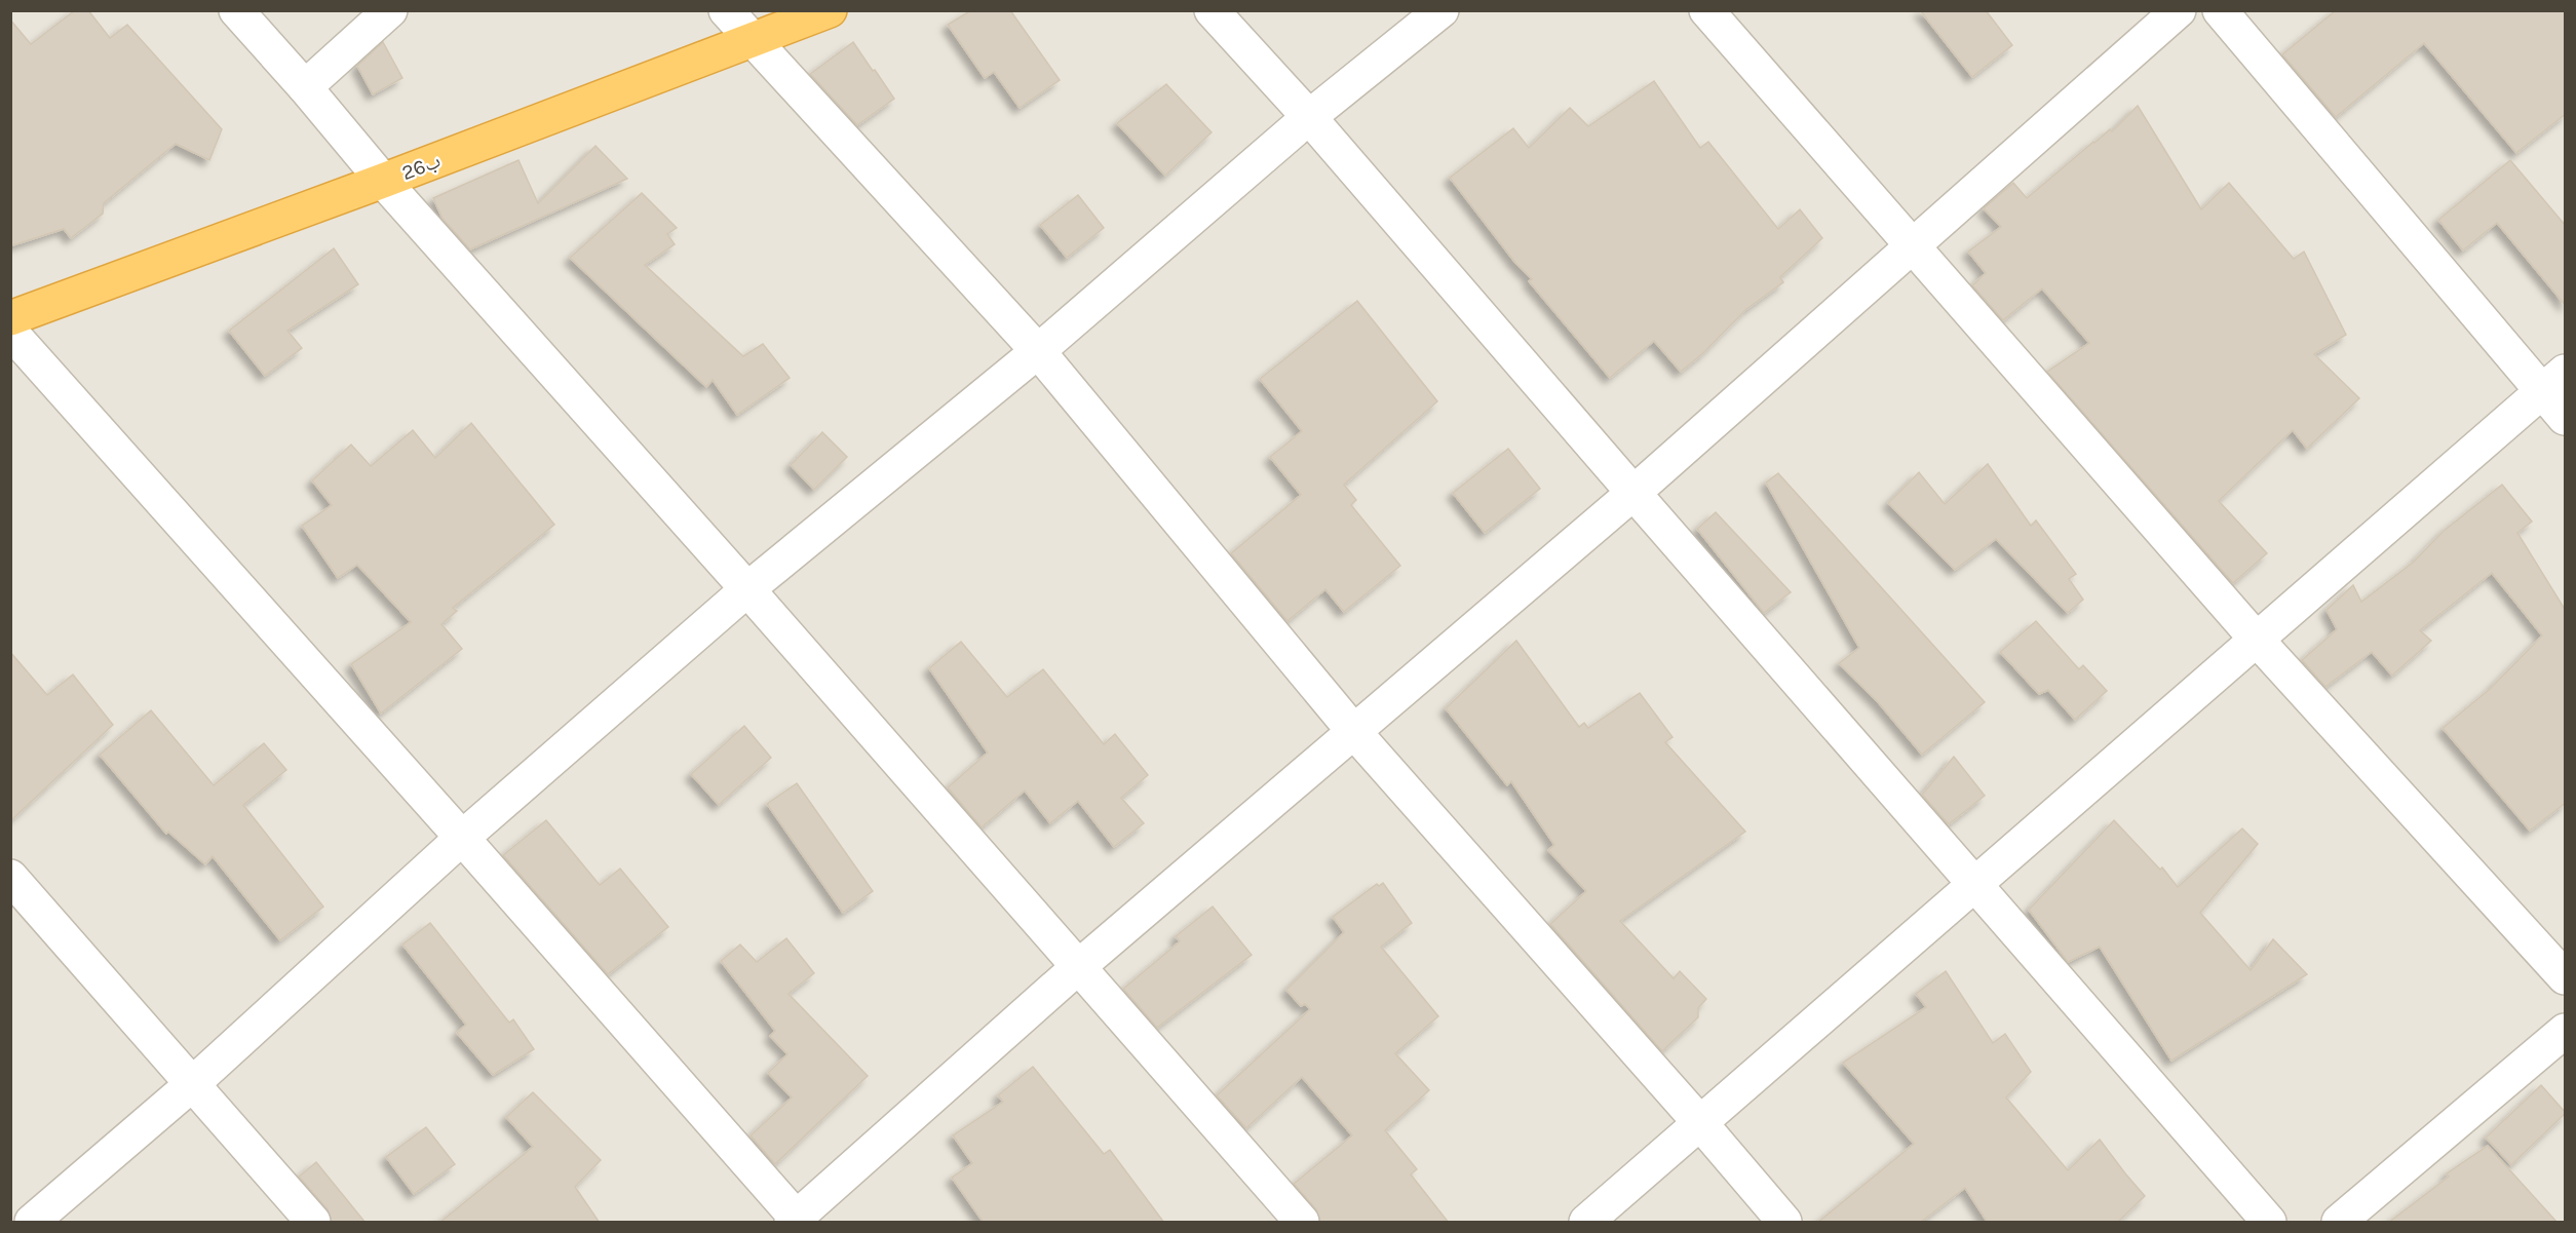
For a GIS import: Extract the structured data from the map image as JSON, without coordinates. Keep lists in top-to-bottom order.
{
  "streets": {
    "highway": ["26ب"]
  }
}
